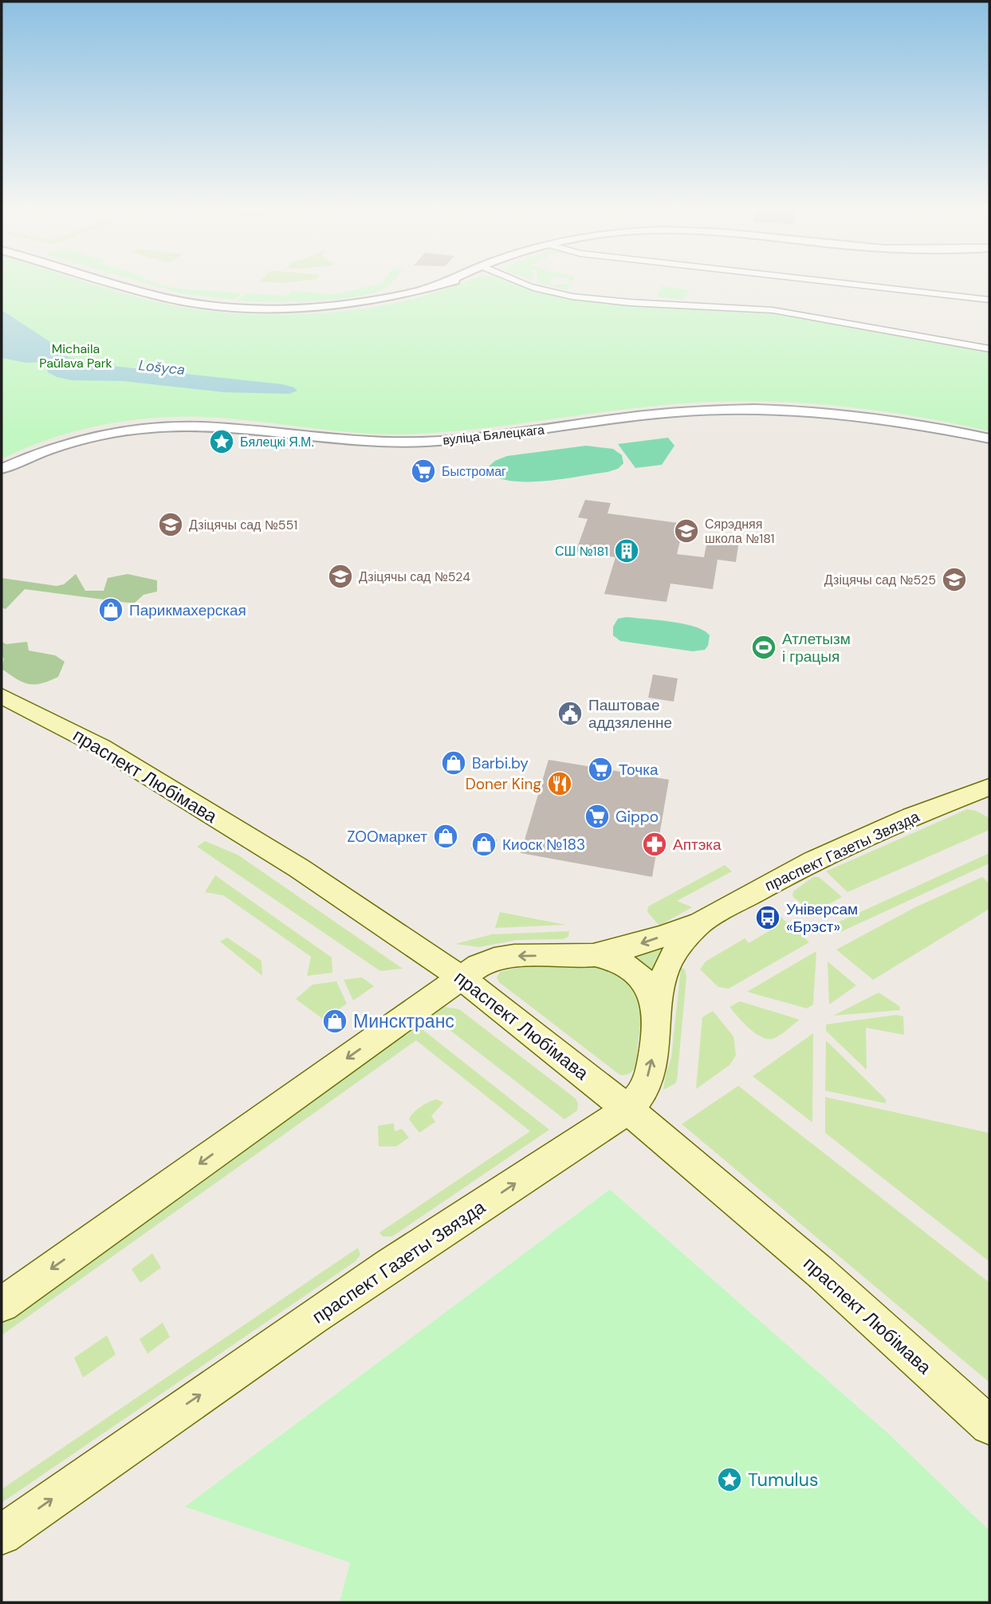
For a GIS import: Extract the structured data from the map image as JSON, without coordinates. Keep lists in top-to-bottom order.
{
  "streets": {
    "main road": ["праспект Любімава", "праспект Газеты Звязда"],
    "street": ["вуліца Бялецкага"]
  },
  "crossings": [
    ["праспект Любімава", "праспект Газеты Звязда"]
  ],
  "water": ["Lošyca"],
  "parks": ["Michaila Paŭlava Park"],
  "places": {
    "place": ["Бялецкі Я.М.", "Tumulus"],
    "supermarket": ["Быстромаг", "Точка", "Gippo"],
    "school or university": [
      "Дзіцячы сад №551",
      "Сярэдняя школа №181",
      "Дзіцячы сад №524",
      "Дзіцячы сад №525"
    ],
    "building": ["СШ №181"],
    "shop": [
      "Парикмахерская",
      "Barbi.by",
      "ZOOмаркет",
      "Киоск №183",
      "Минсктранс"
    ],
    "sports": ["Атлетызм і грацыя"],
    "public building": ["Паштовае аддзяленне"],
    "restaurant": ["Doner King"],
    "pharmacy": ["Аптэка"],
    "bus stop": ["Універсам «Брэст»"]
  }
}
